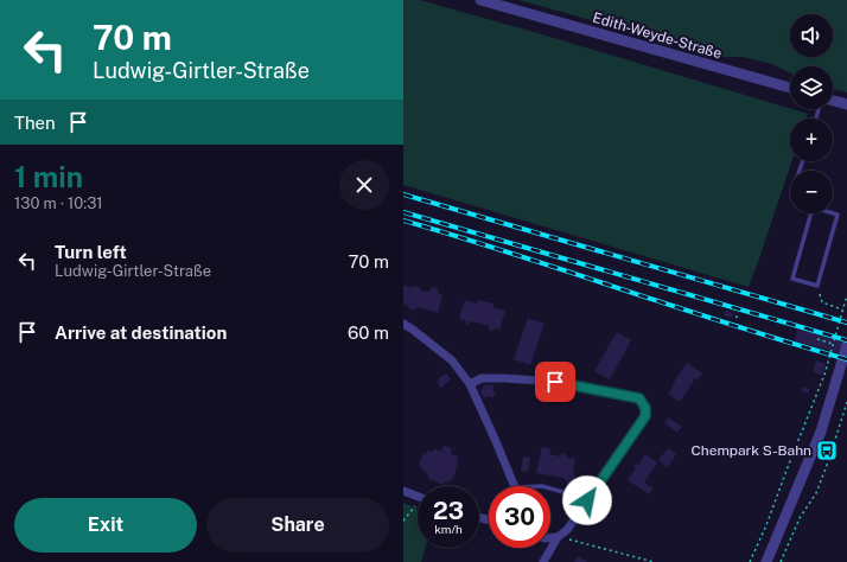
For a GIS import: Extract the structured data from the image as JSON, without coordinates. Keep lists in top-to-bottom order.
{
  "streets": {
    "street": ["Edith-Weyde-Straße"]
  },
  "places": {
    "bus stop": ["Chempark S-Bahn"]
  },
  "page": {
    "turn": ["70 m", "Ludwig-Girtler-Straße"],
    "map_buttons": ["+", "−"],
    "then": "Then",
    "heading": ["1 min", "130 m · 10:31"],
    "list": [
      {
        "name": "Turn left",
        "note": "Ludwig-Girtler-Straße",
        "value": "70 m"
      },
      {
        "name": "Arrive at destination",
        "value": "60 m"
      }
    ],
    "speed": "23 km/h",
    "limit": "30",
    "buttons": ["Exit", "Share"]
  }
}
